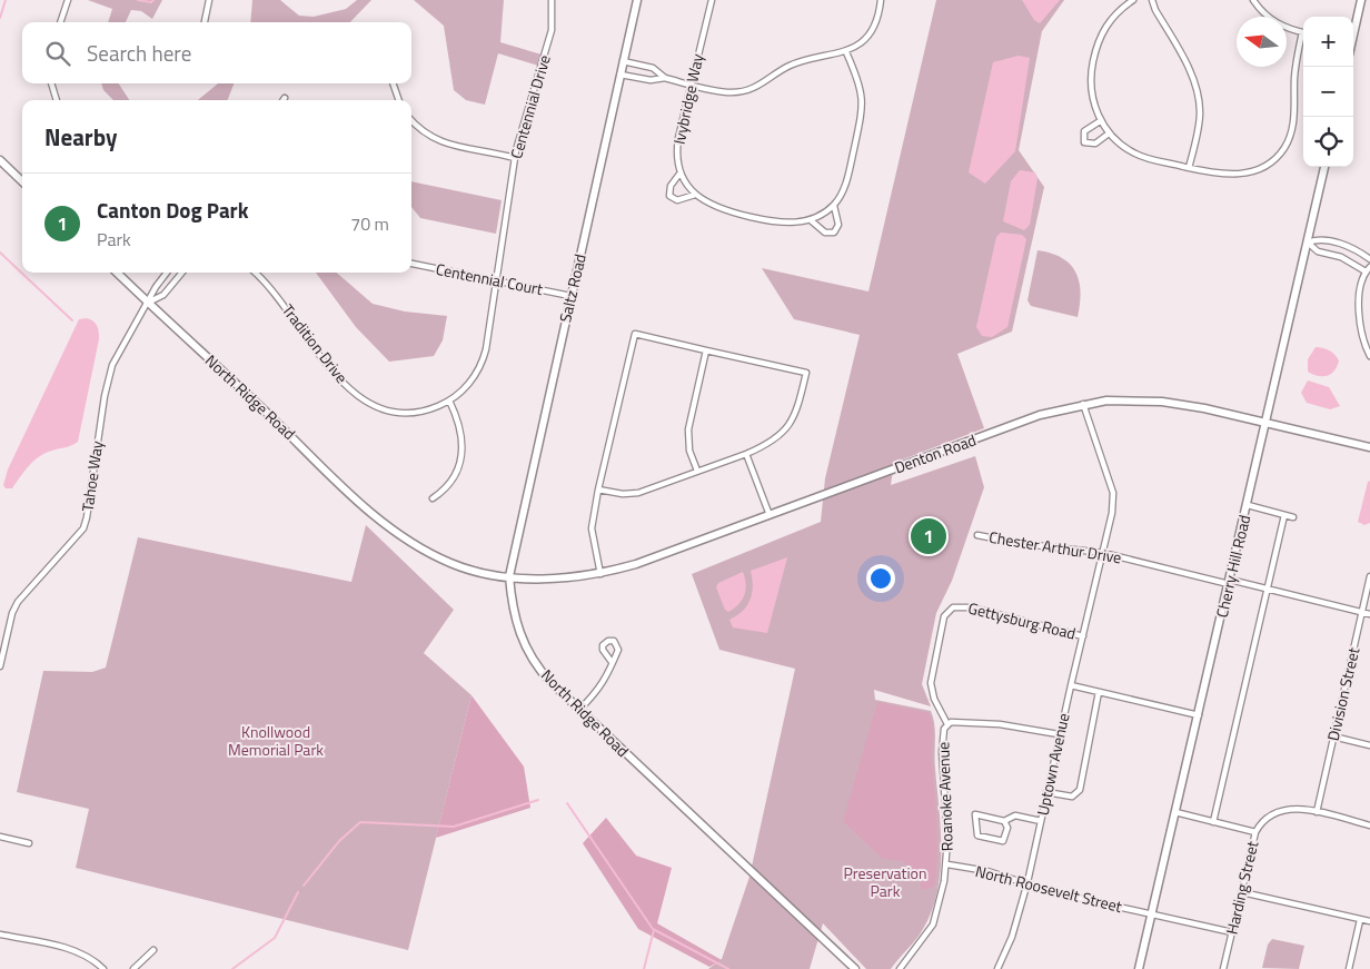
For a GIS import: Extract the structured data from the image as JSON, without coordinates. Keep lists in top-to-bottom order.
{
  "streets": {
    "street": [
      "Ivybridge Way",
      "Centennial Drive",
      "Centennial Court",
      "Saltz Road",
      "Tradition Drive",
      "North Ridge Road",
      "Denton Road",
      "Tahoe Way",
      "Chester Arthur Drive",
      "Cherry Hill Road",
      "Gettysburg Road",
      "Division Street",
      "Uptown Avenue",
      "Roanoke Avenue",
      "Harding Street",
      "North Roosevelt Street"
    ]
  },
  "crossings": [
    ["Centennial Drive", "Centennial Court"],
    ["Centennial Drive", "Tradition Drive"],
    ["Centennial Court", "Saltz Road"],
    ["Centennial Court", "Tradition Drive"],
    ["Saltz Road", "North Ridge Road"],
    ["Saltz Road", "Denton Road"],
    ["North Ridge Road", "Denton Road"],
    ["North Ridge Road", "Tahoe Way"],
    ["Denton Road", "Cherry Hill Road"],
    ["Denton Road", "Uptown Avenue"],
    ["Chester Arthur Drive", "Cherry Hill Road"],
    ["Chester Arthur Drive", "Division Street"],
    ["Chester Arthur Drive", "Uptown Avenue"],
    ["Cherry Hill Road", "North Roosevelt Street"],
    ["Gettysburg Road", "Uptown Avenue"],
    ["Gettysburg Road", "Roanoke Avenue"],
    ["Division Street", "Harding Street"],
    ["Uptown Avenue", "Roanoke Avenue"],
    ["Uptown Avenue", "North Roosevelt Street"],
    ["Roanoke Avenue", "North Roosevelt Street"],
    ["Harding Street", "North Roosevelt Street"]
  ],
  "parks": ["Knollwood Memorial Park", "Preservation Park"],
  "north": "left",
  "page": {
    "map_buttons": ["+", "−"],
    "search": "Search here",
    "heading": "Nearby",
    "list": [
      {
        "mark": "1",
        "name": "Canton Dog Park",
        "note": "Park",
        "value": "70 m"
      }
    ],
    "pins": "1"
  }
}
